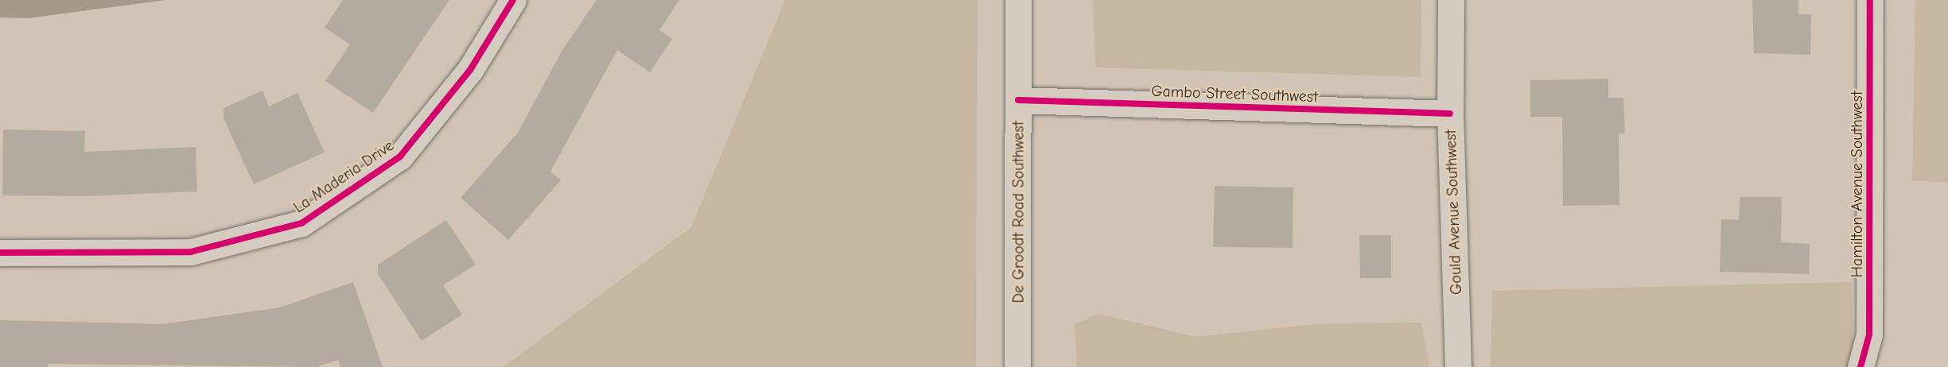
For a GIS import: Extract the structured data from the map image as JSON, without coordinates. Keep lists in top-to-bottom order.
{
  "streets": {
    "street": [
      "Gambo Street Southwest",
      "La Maderia Drive",
      "Hamilton Avenue Southwest",
      "De Groodt Road Southwest",
      "Gould Avenue Southwest"
    ]
  },
  "crossings": [
    ["Gambo Street Southwest", "De Groodt Road Southwest"],
    ["Gambo Street Southwest", "Gould Avenue Southwest"]
  ]
}
